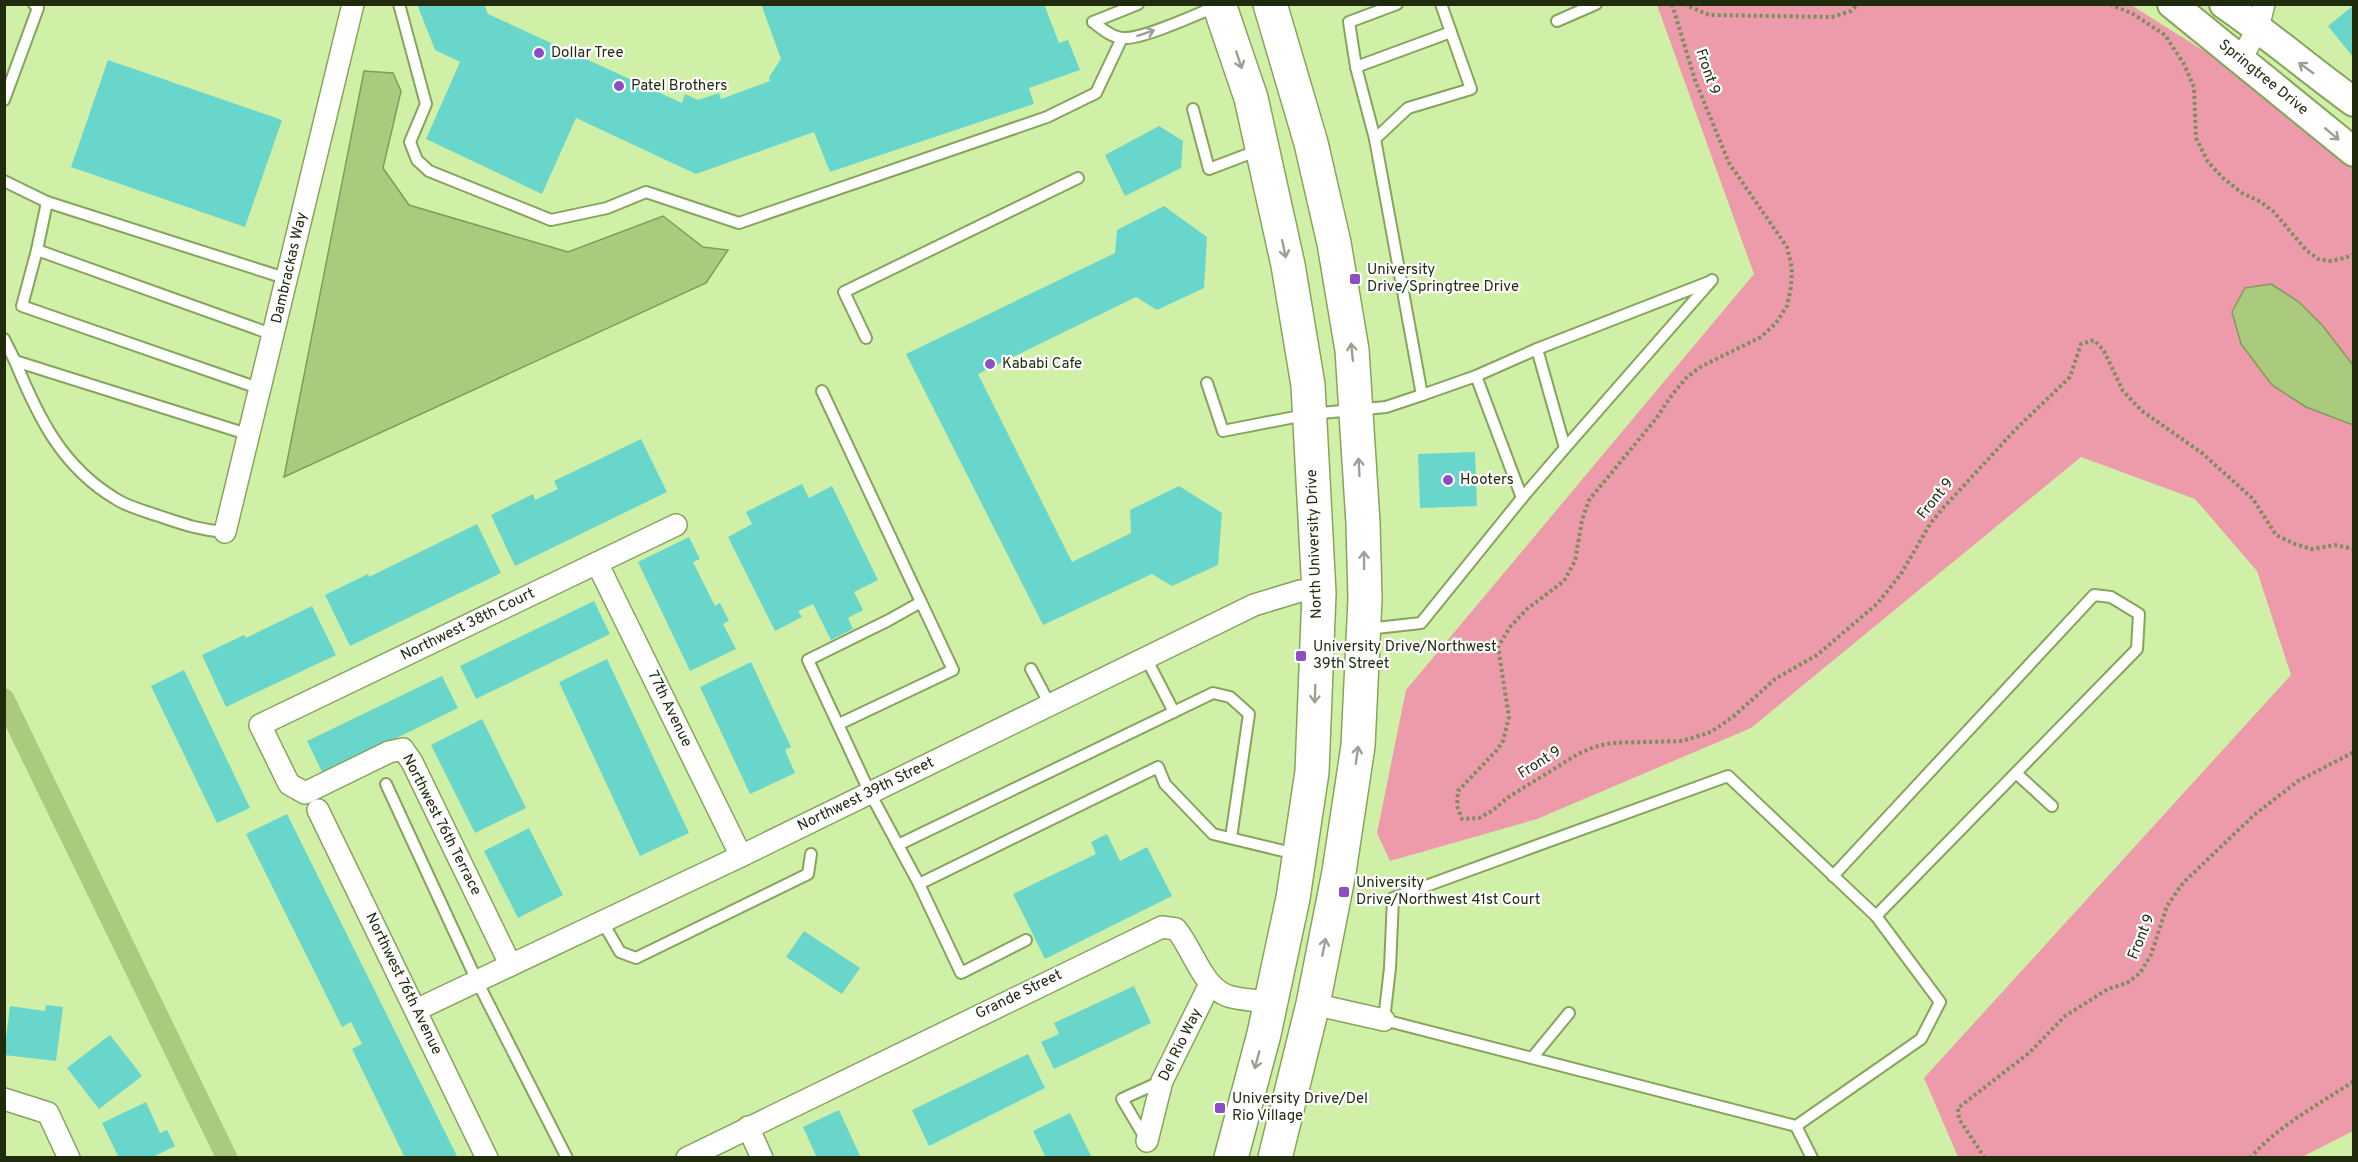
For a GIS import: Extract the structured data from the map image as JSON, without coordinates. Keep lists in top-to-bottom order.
{
  "streets": {
    "main road": ["North University Drive"],
    "street": [
      "Springtree Drive",
      "Dambrackas Way",
      "Northwest 38th Court",
      "77th Avenue",
      "Northwest 39th Street",
      "Northwest 76th Terrace",
      "Northwest 76th Avenue",
      "Grande Street",
      "Del Rio Way"
    ],
    "path": ["Front 9"]
  },
  "crossings": [
    ["North University Drive", "Northwest 39th Street"],
    ["Northwest 38th Court", "77th Avenue"],
    ["Northwest 38th Court", "Northwest 76th Avenue"],
    ["77th Avenue", "Northwest 39th Street"],
    ["Northwest 39th Street", "Northwest 76th Terrace"],
    ["Northwest 39th Street", "Northwest 76th Avenue"],
    ["Northwest 76th Terrace", "Northwest 76th Avenue"],
    ["Grande Street", "Del Rio Way"]
  ],
  "places": {
    "other": [
      "Dollar Tree",
      "Patel Brothers",
      "Kababi Cafe",
      "Hooters"
    ],
    "transit": [
      "University Drive/Springtree Drive",
      "University Drive/Northwest 39th Street",
      "University Drive/Northwest 41st Court",
      "University Drive/Del Rio Village"
    ]
  }
}
